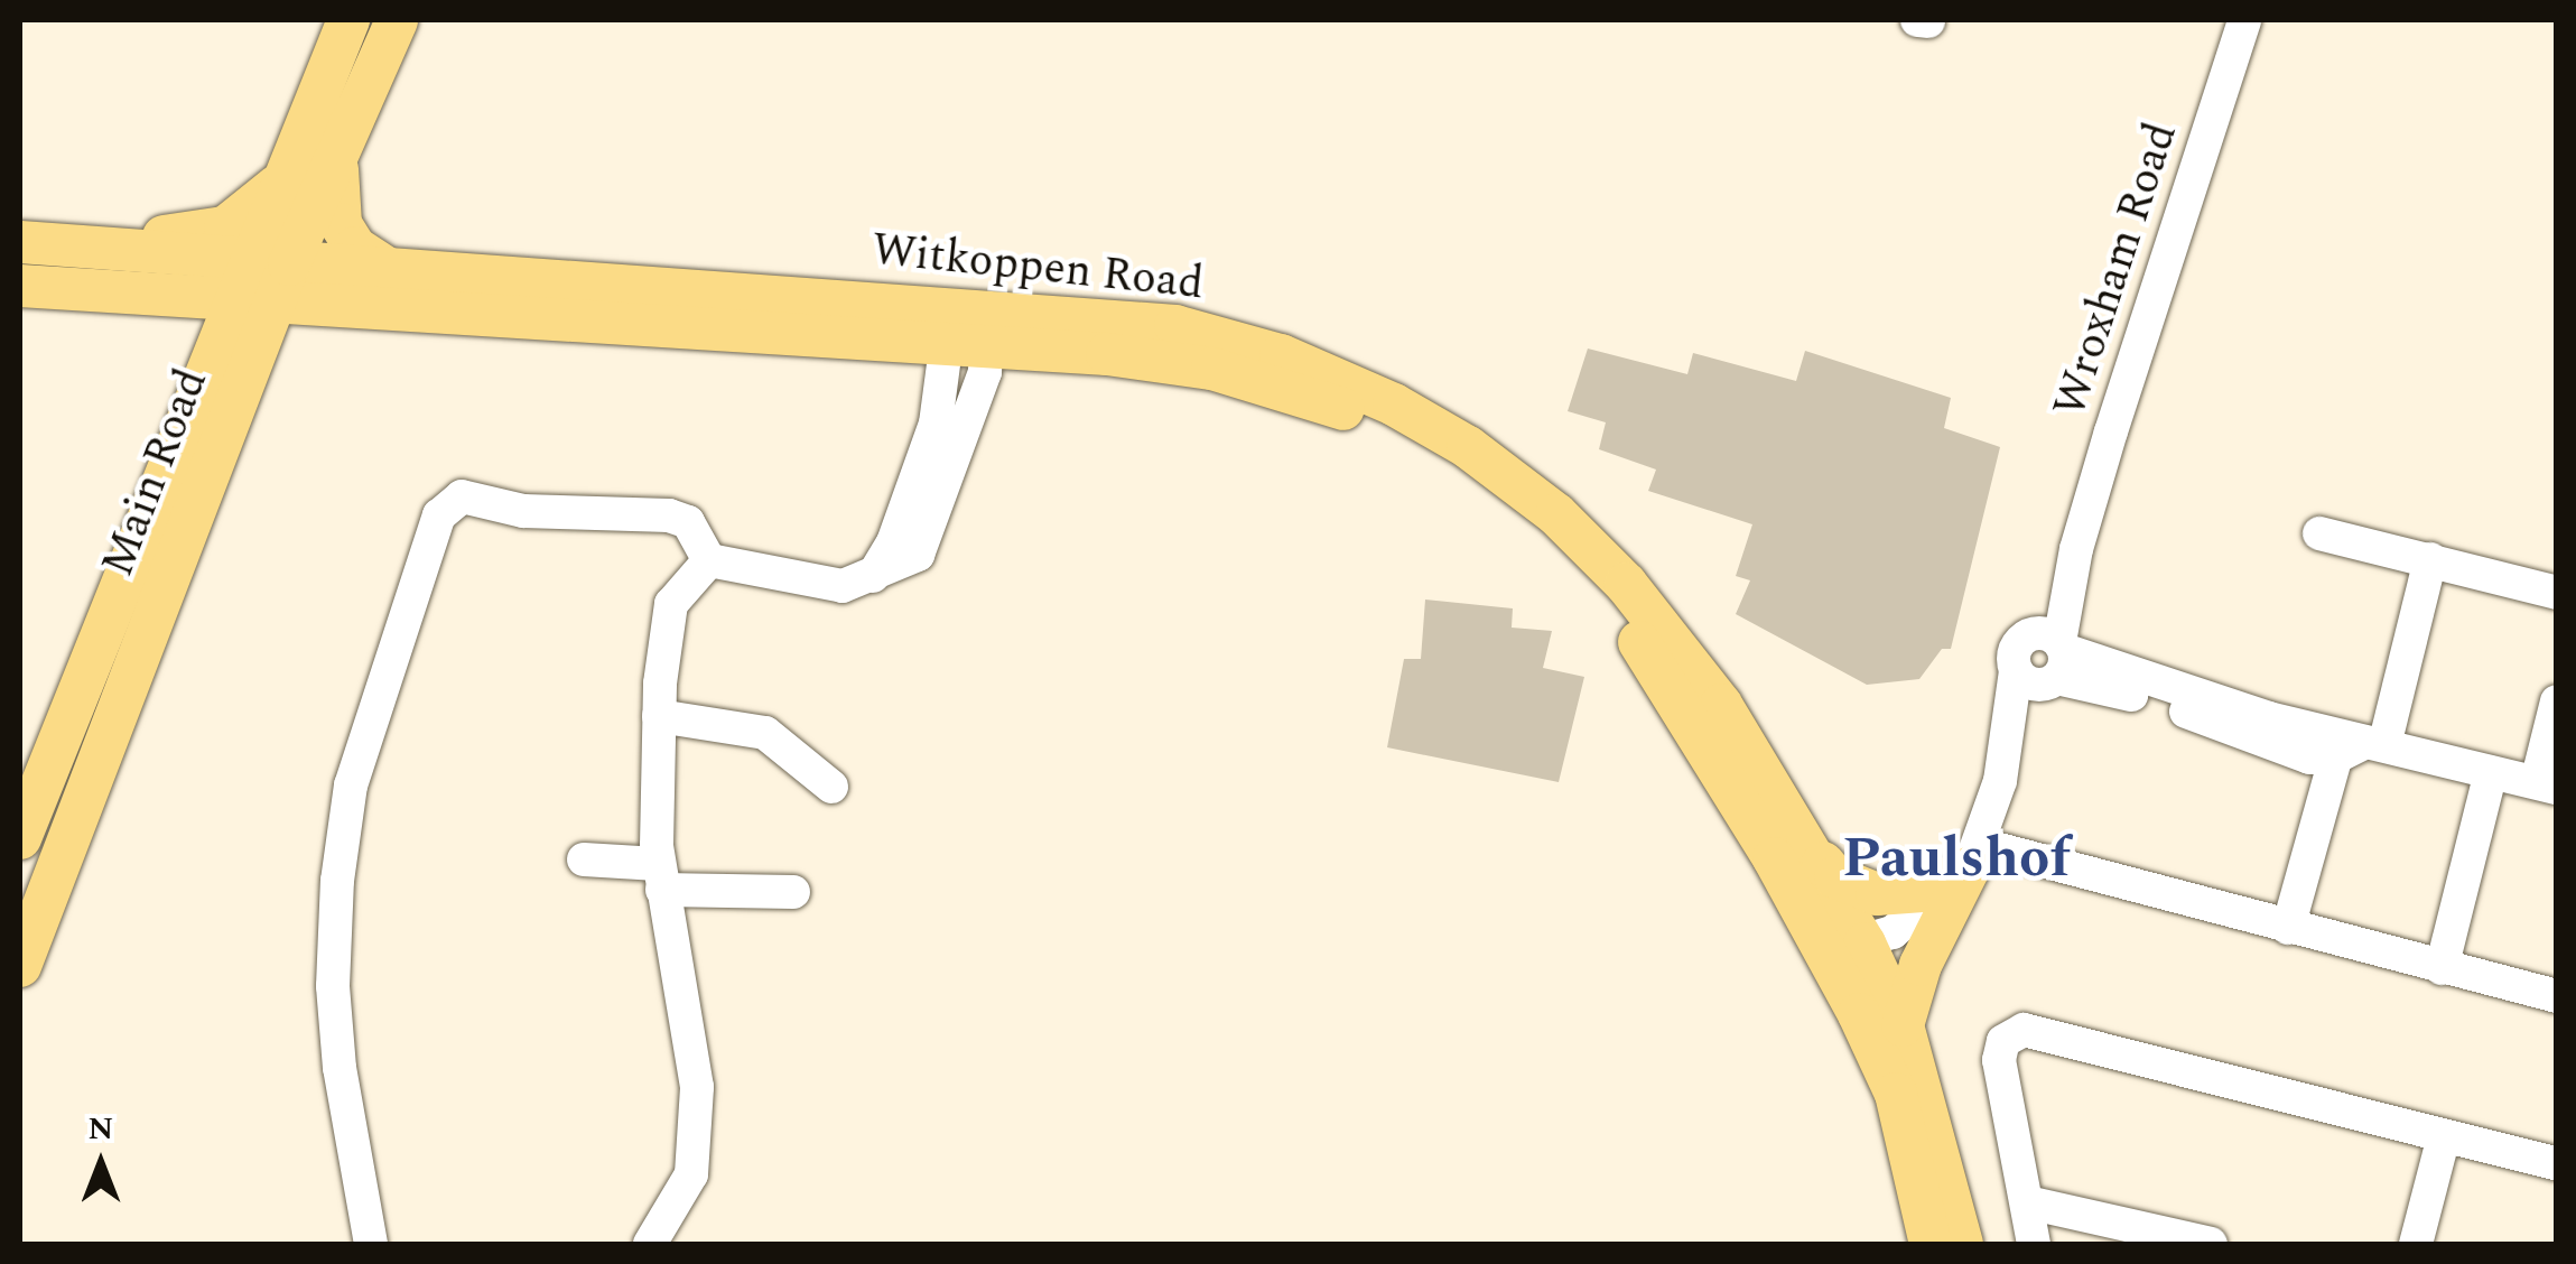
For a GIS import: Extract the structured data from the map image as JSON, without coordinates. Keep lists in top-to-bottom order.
{
  "streets": {
    "main road": ["Witkoppen Road", "Main Road"],
    "street": ["Wroxham Road"]
  },
  "crossings": [
    ["Witkoppen Road", "Main Road"]
  ],
  "districts": ["Paulshof"],
  "north": "top"
}
